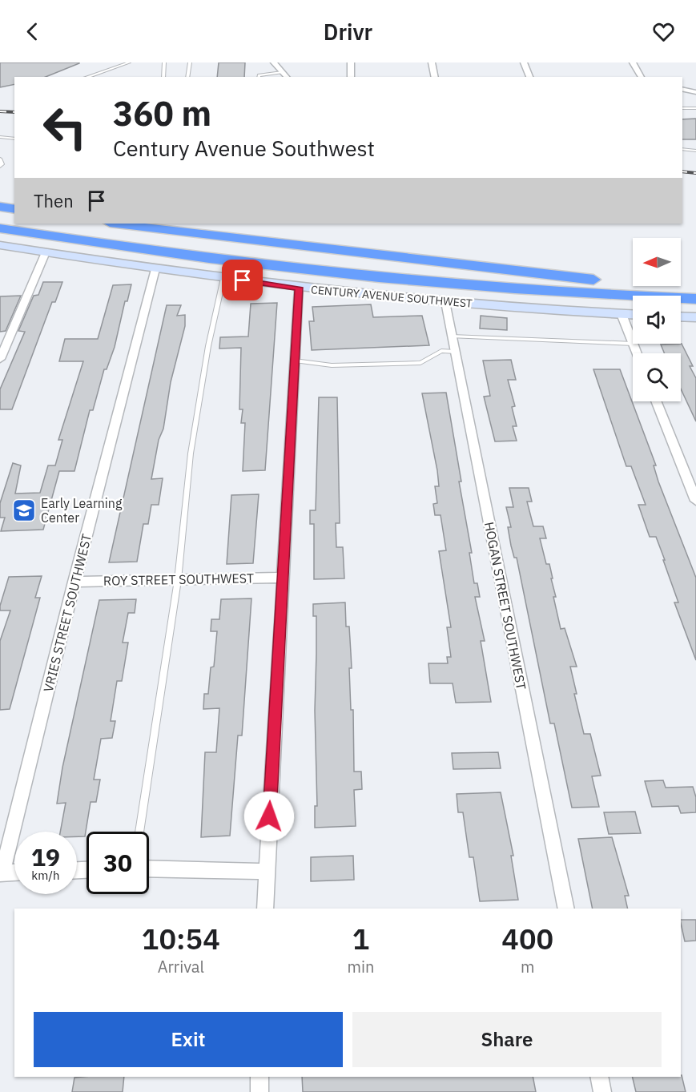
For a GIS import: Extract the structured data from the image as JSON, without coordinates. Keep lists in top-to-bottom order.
{
  "streets": {
    "street": [
      "CENTURY AVENUE SOUTHWEST",
      "ROY STREET SOUTHWEST",
      "HOGAN STREET SOUTHWEST",
      "VRIES STREET SOUTHWEST"
    ]
  },
  "crossings": [
    ["CENTURY AVENUE SOUTHWEST", "HOGAN STREET SOUTHWEST"],
    ["CENTURY AVENUE SOUTHWEST", "VRIES STREET SOUTHWEST"],
    ["ROY STREET SOUTHWEST", "VRIES STREET SOUTHWEST"]
  ],
  "places": {
    "school or university": ["Early Learning Center"]
  },
  "north": "left",
  "page": {
    "header": "Drivr",
    "turn": ["360 m", "Century Avenue Southwest"],
    "then": "Then",
    "speed": "19 km/h",
    "limit": "30",
    "eta": [
      "10:54",
      "Arrival",
      "1",
      "min",
      "400",
      "m"
    ],
    "buttons": ["Exit", "Share"]
  }
}
